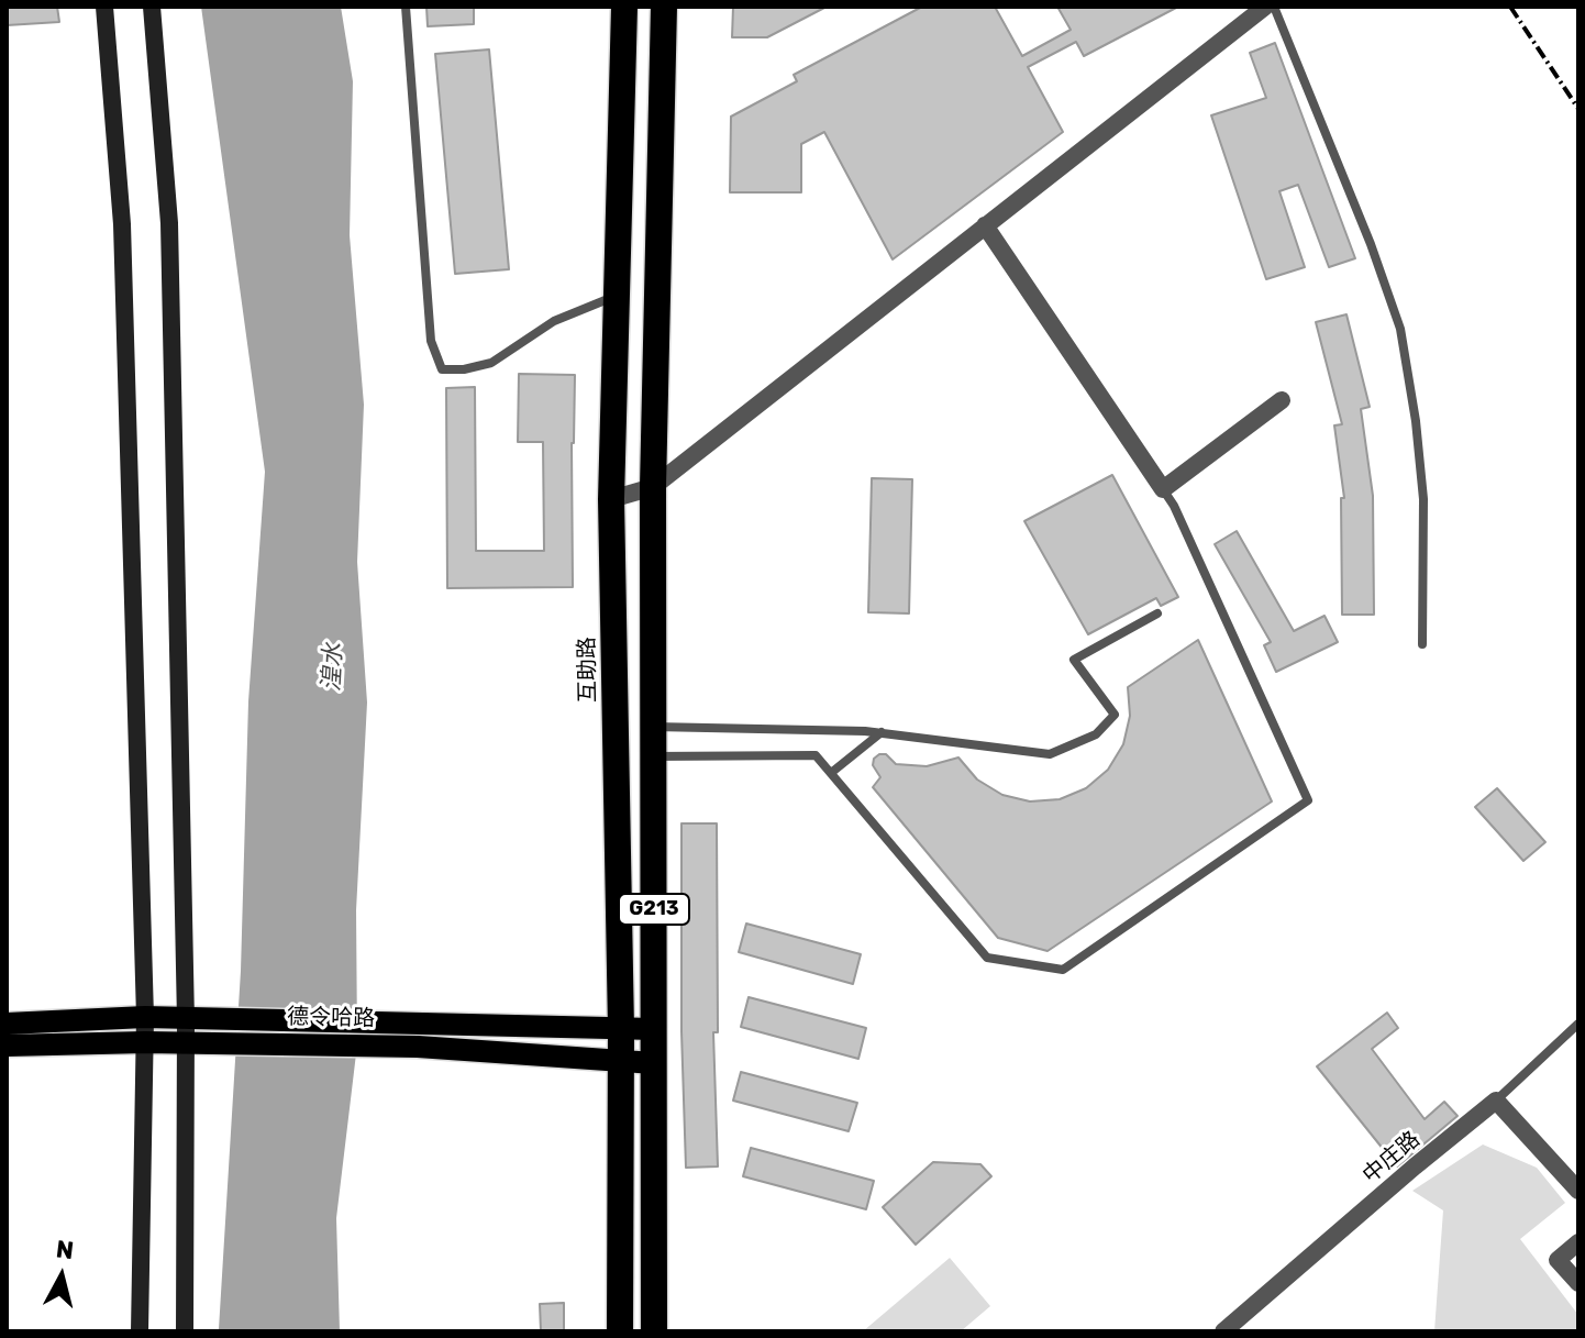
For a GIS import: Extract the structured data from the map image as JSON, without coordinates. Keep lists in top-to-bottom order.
{
  "streets": {
    "highway": ["互助路", "G213"],
    "main road": ["德令哈路"],
    "street": ["中庄路"]
  },
  "crossings": [
    ["互助路", "德令哈路"],
    ["G213", "德令哈路"]
  ],
  "water": ["湟水"],
  "north": "top"
}
